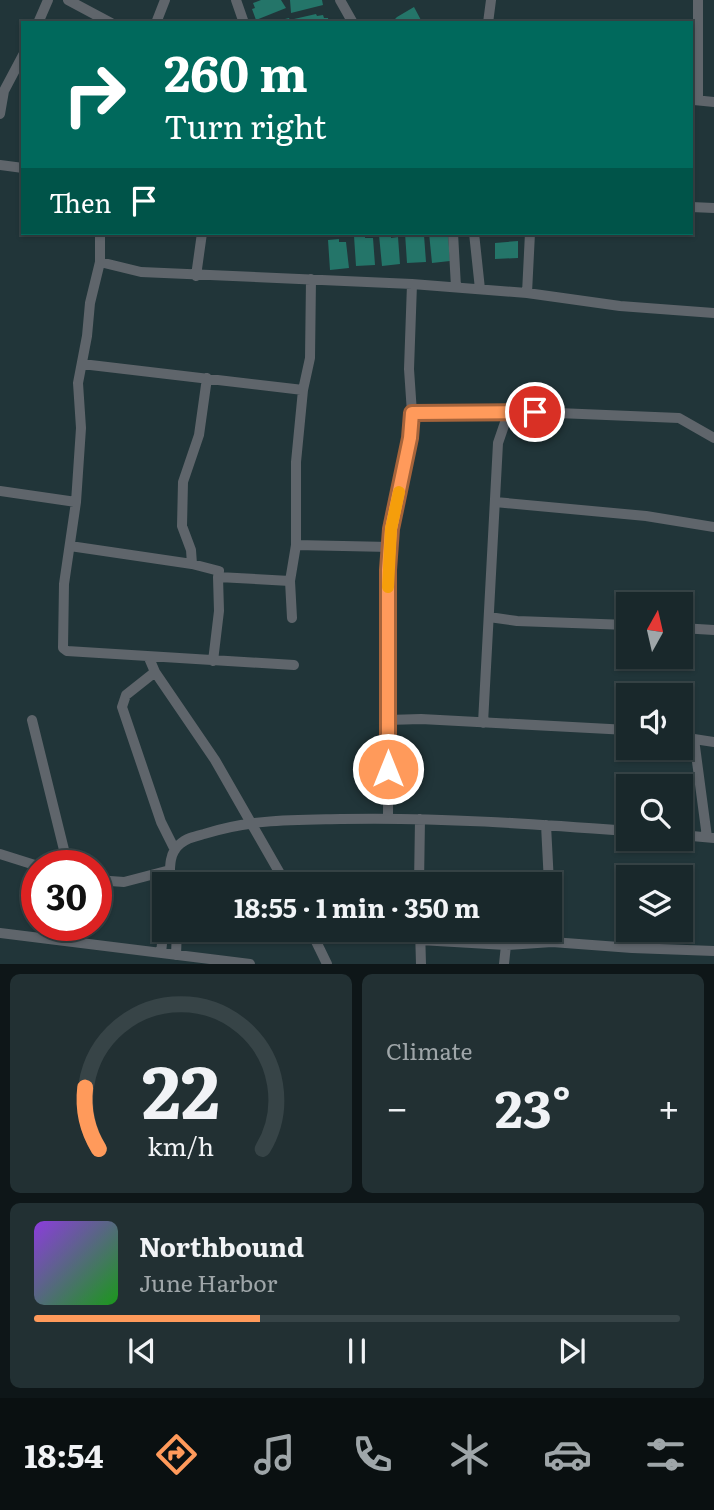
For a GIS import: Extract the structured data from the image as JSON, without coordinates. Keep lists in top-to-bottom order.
{
  "north": "top",
  "page": {
    "turn": ["260 m", "Turn right"],
    "then": "Then",
    "limit": "30",
    "trip": "18:55 · 1 min · 350 m",
    "tile": "Climate",
    "heat": ["−", "23°", "+"],
    "song": ["Northbound", "June Harbor"],
    "tabs": "18:54",
    "gauge": ["22", "km/h"]
  }
}
